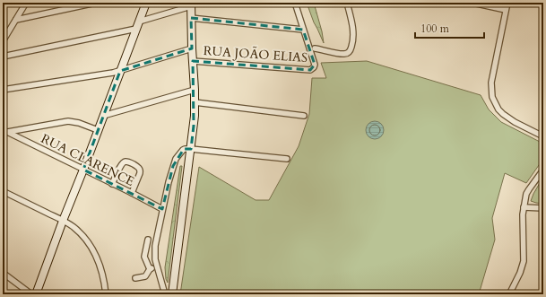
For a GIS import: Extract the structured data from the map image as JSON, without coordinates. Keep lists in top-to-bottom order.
{
  "streets": {
    "street": ["RUA JOÃO ELIAS", "RUA CLARENCE"]
  },
  "scale_bar": "100 m"
}
